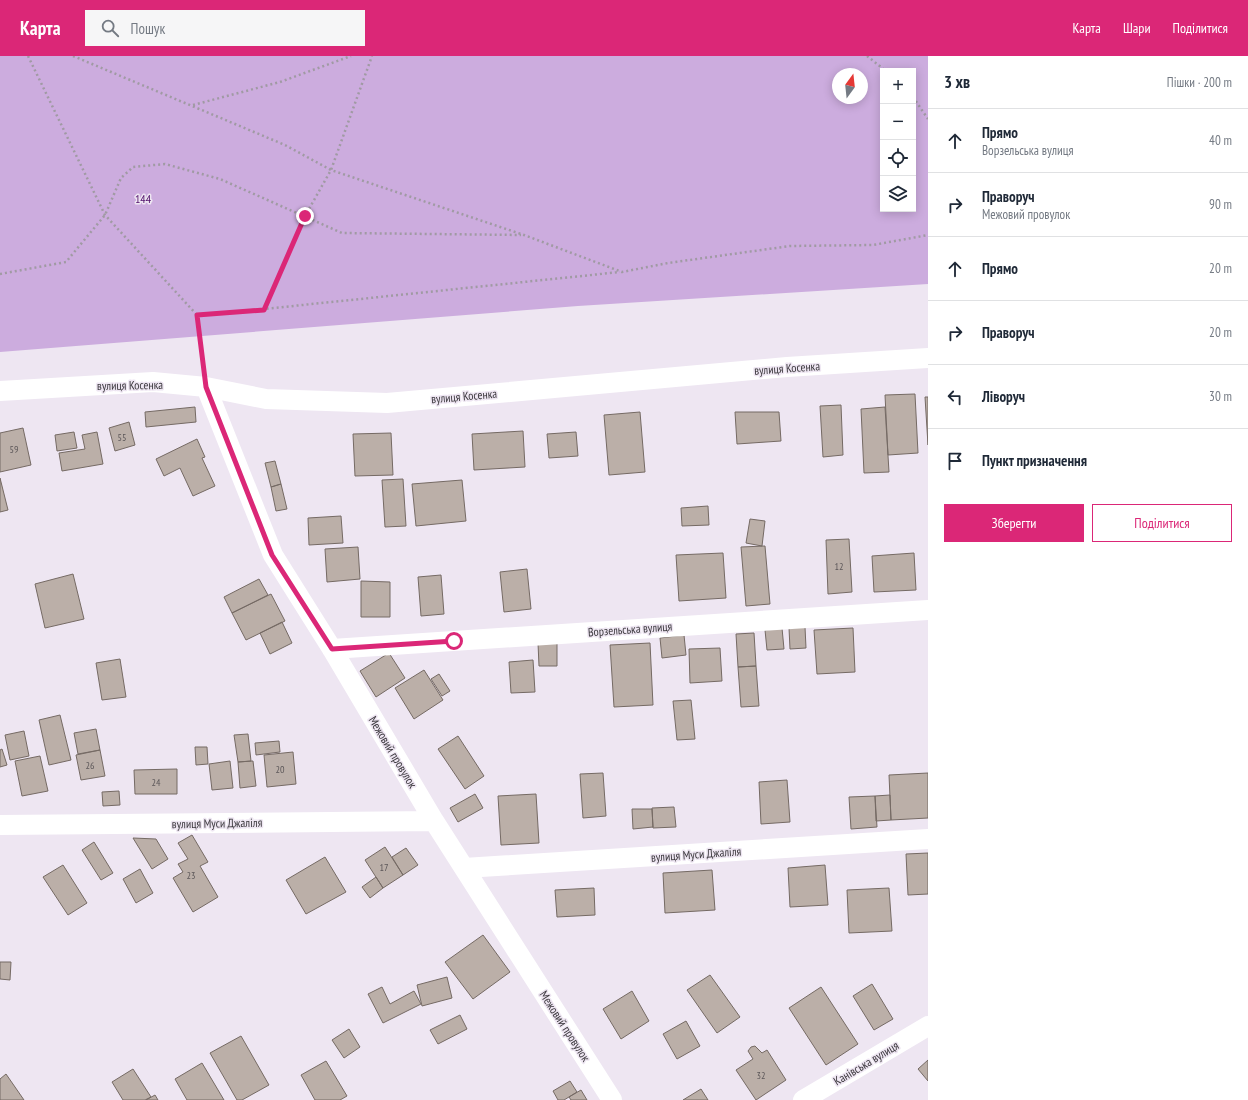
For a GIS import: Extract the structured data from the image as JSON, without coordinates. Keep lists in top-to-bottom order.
{
  "streets": {
    "street": [
      "вулиця Косенка",
      "Ворзельська вулиця",
      "Межовий провулок",
      "вулиця Муси Джаліля",
      "Канівська вулиця"
    ]
  },
  "crossings": [
    ["вулиця Косенка", "Межовий провулок"],
    ["Ворзельська вулиця", "Межовий провулок"],
    ["Межовий провулок", "вулиця Муси Джаліля"]
  ],
  "parks": ["144"],
  "house_numbers": [
    "55",
    "59",
    "12",
    "26",
    "20",
    "24",
    "17",
    "23",
    "32"
  ],
  "north": "top",
  "page": {
    "header": "Карта",
    "search": "Пошук",
    "nav": ["Карта", "Шари", "Поділитися"],
    "heading": ["3 хв", "Пішки · 200 m"],
    "map_buttons": ["+", "−"],
    "list": [
      ["Прямо", "Ворзельська вулиця", "40 m"],
      ["Праворуч", "Межовий провулок", "90 m"],
      ["Прямо", "20 m"],
      ["Праворуч", "20 m"],
      ["Ліворуч", "30 m"],
      "Пункт призначення"
    ],
    "buttons": ["Зберегти", "Поділитися"]
  }
}
